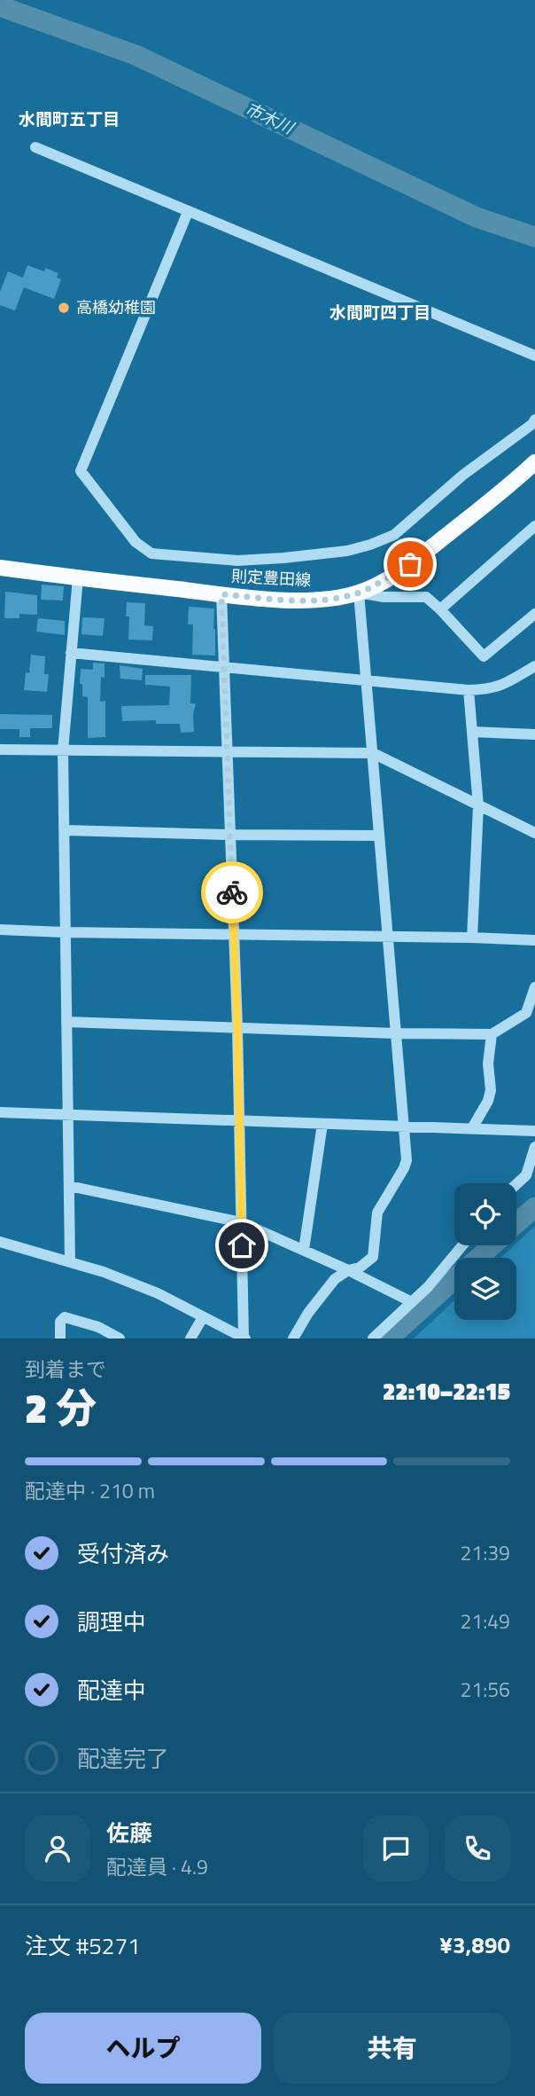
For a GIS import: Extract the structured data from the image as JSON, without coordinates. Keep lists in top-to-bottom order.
{
  "streets": {
    "main road": ["則定豊田線"]
  },
  "districts": ["水間町五丁目", "水間町四丁目"],
  "water": ["市木川"],
  "places": ["高橋幼稚園"],
  "page": {
    "heading": ["2 分", "到着まで", "22:10–22:15"],
    "panel": [
      "佐藤",
      "配達員 · 4.9",
      "注文 #5271",
      "¥3,890"
    ],
    "bar": "配達中 · 210 m",
    "list": [
      ["受付済み", "21:39"],
      ["調理中", "21:49"],
      ["配達中", "21:56"],
      "配達完了"
    ],
    "buttons": ["ヘルプ", "共有"]
  }
}
